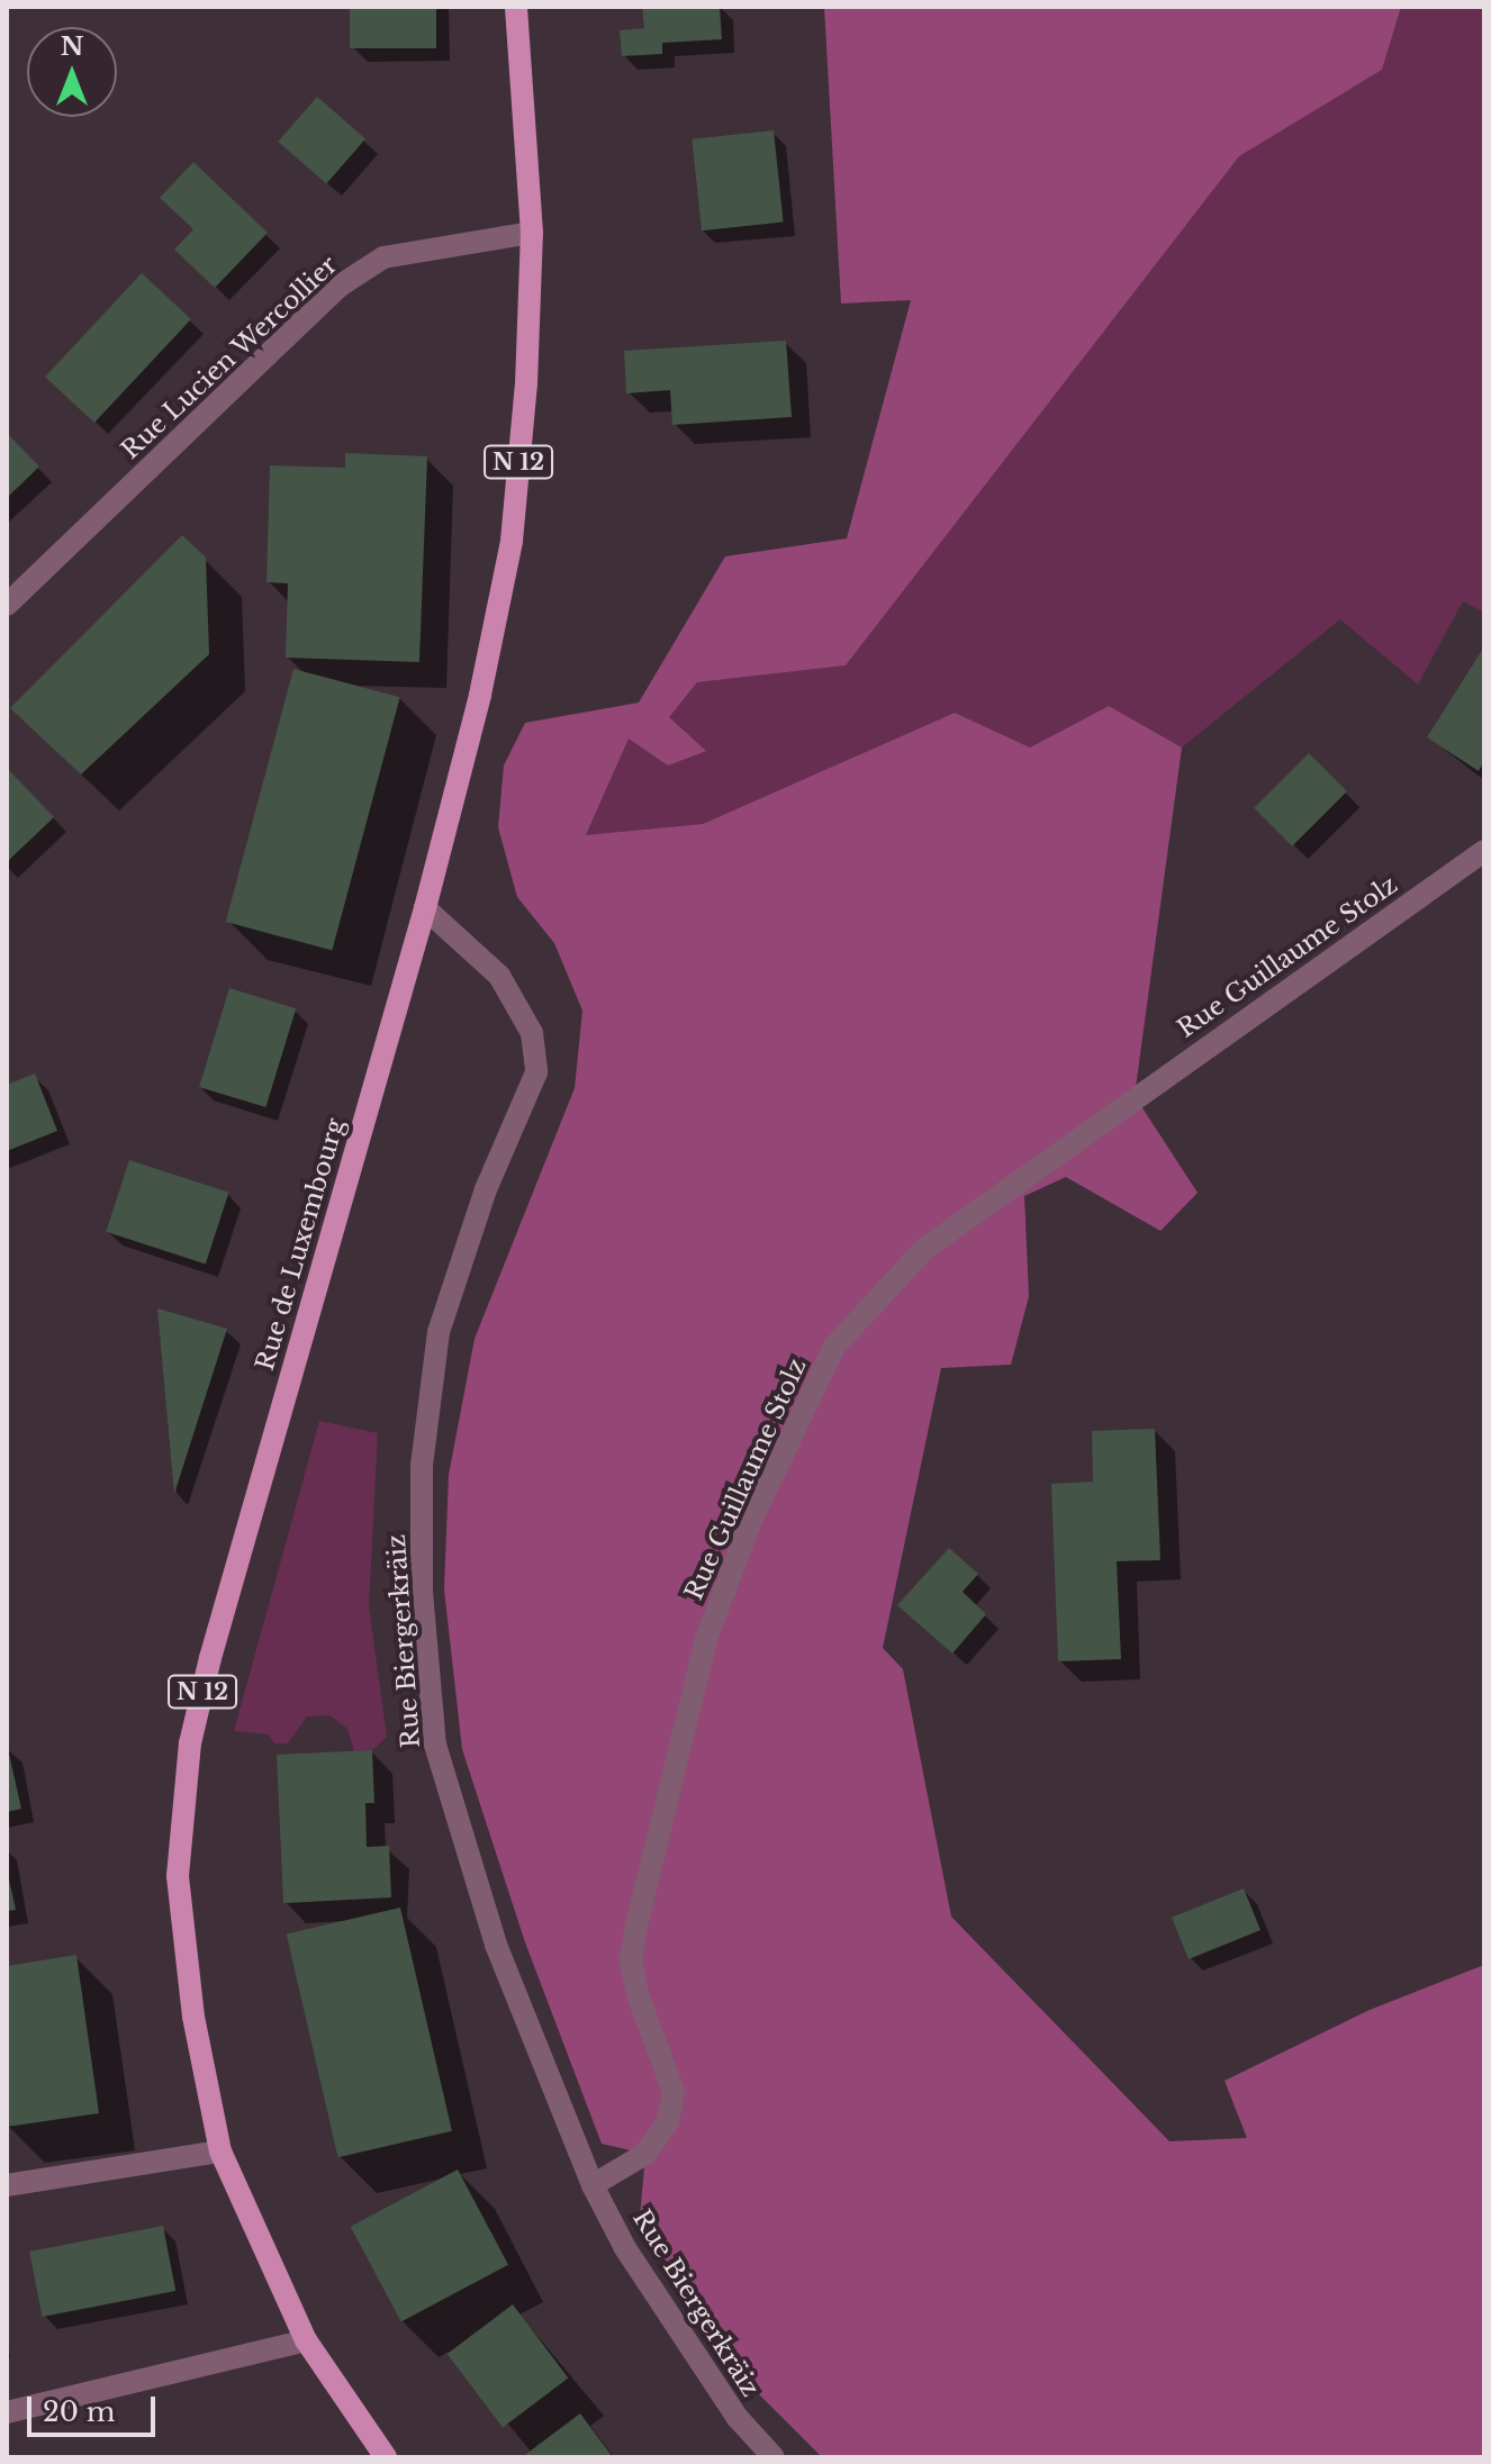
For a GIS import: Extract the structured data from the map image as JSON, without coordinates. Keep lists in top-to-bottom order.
{
  "streets": {
    "main road": ["N 12", "Rue de Luxembourg"],
    "street": ["Rue Lucien Wercollier", "Rue Guillaume Stolz", "Rue Biergerkräiz"]
  },
  "crossings": [
    ["Rue Lucien Wercollier", "Rue de Luxembourg"],
    ["Rue Guillaume Stolz", "Rue Biergerkräiz"],
    ["Rue de Luxembourg", "Rue Biergerkräiz"]
  ],
  "scale_bar": "20 m",
  "north": "top"
}
